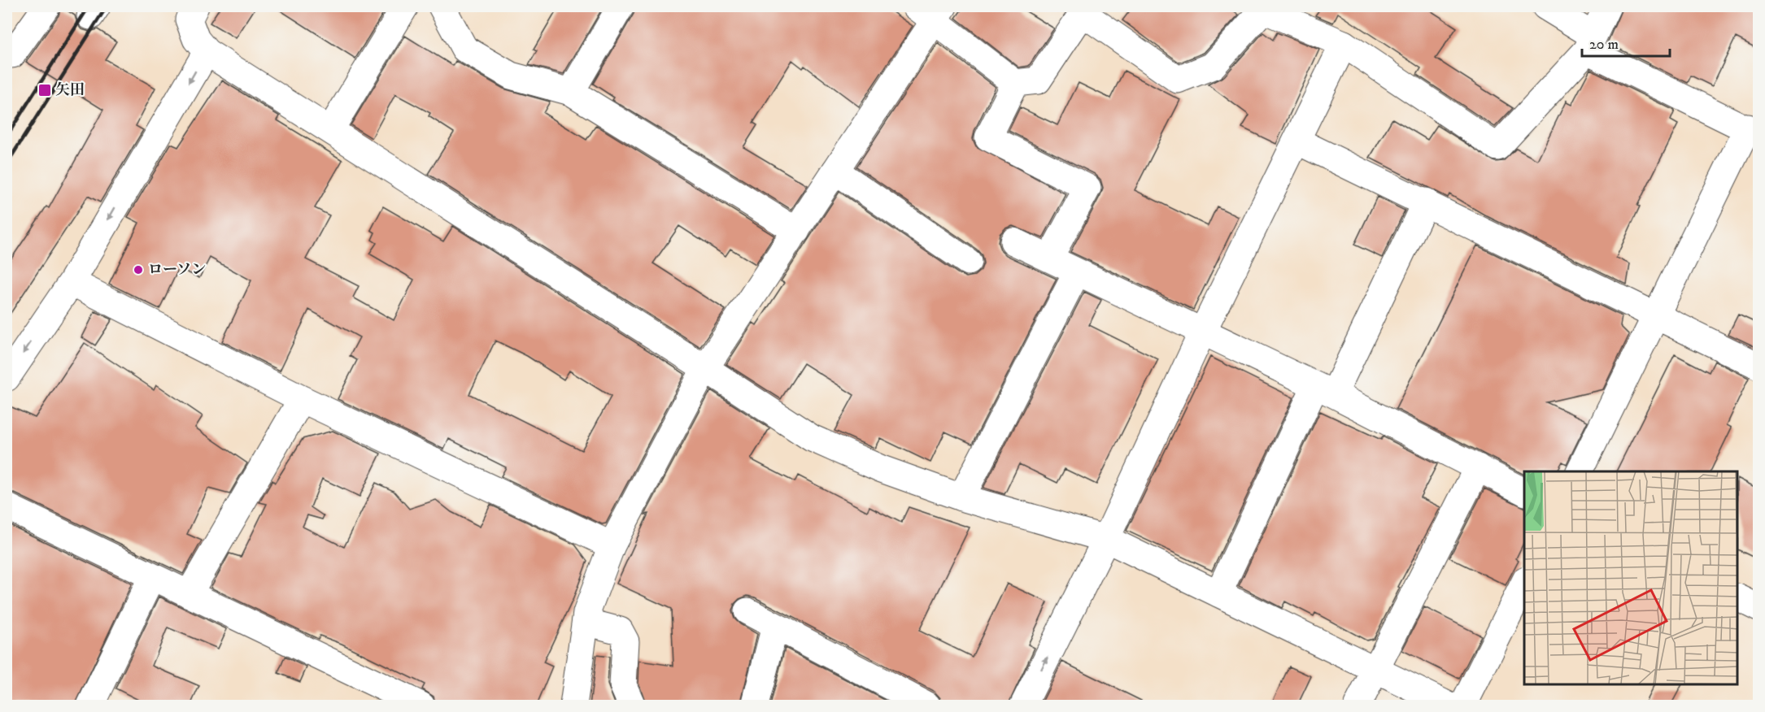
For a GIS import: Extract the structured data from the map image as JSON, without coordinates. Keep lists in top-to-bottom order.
{
  "places": {
    "transit": ["矢田"],
    "other": ["ローソン"]
  },
  "scale_bar": "20 m"
}
